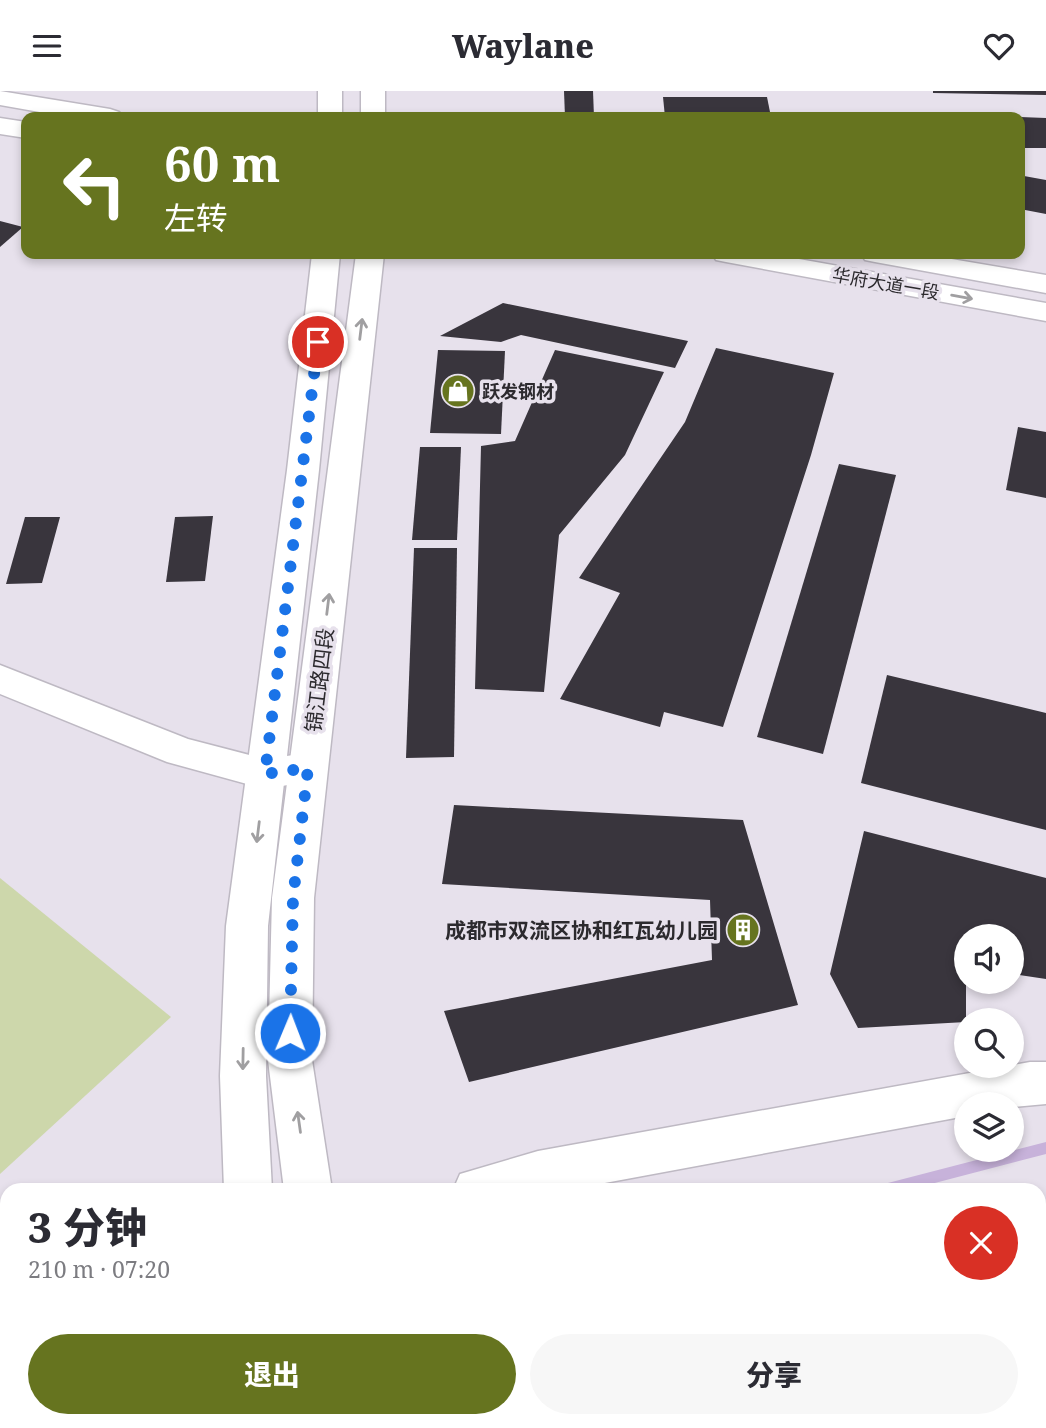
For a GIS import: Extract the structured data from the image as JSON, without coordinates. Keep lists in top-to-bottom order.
{
  "streets": {
    "street": ["华府大道一段", "锦江路四段"]
  },
  "places": {
    "shop": ["跃发钢材"],
    "building": ["成都市双流区协和红瓦幼儿园"]
  },
  "page": {
    "header": "Waylane",
    "turn": ["60 m", "左转"],
    "heading": ["3 分钟", "210 m · 07:20"],
    "buttons": ["退出", "分享"]
  }
}
